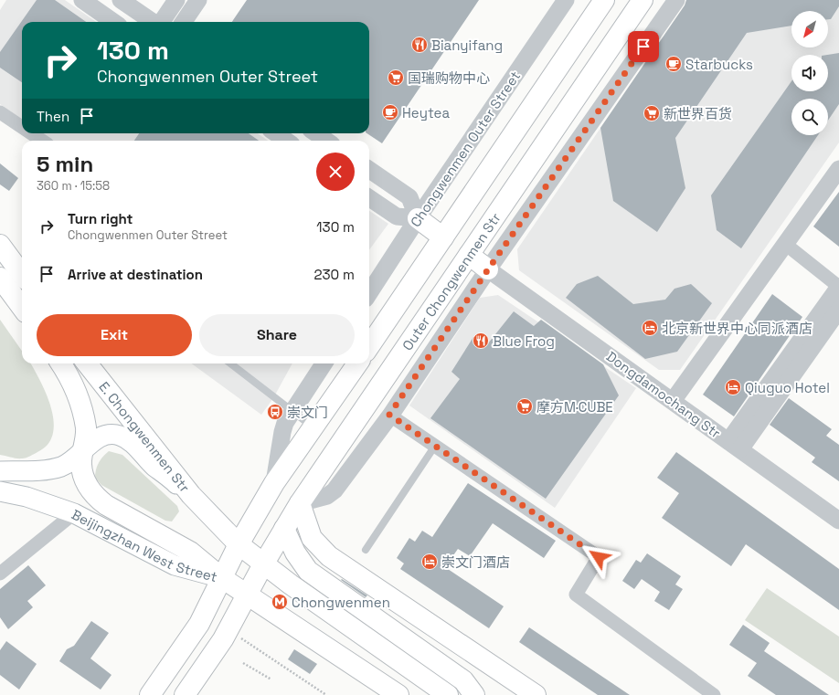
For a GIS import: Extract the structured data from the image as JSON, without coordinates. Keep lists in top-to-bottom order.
{
  "streets": {
    "main road": ["Outer Chongwenmen Str", "E. Chongwenmen Str", "Beijingzhan West Street"],
    "street": ["Chongwenmen Outer Street", "Dongdamochang Str"]
  },
  "crossings": [
    ["Outer Chongwenmen Str", "E. Chongwenmen Str"]
  ],
  "places": {
    "restaurant": ["Bianyifang", "Blue Frog"],
    "cafe": ["Starbucks", "Heytea"],
    "supermarket": ["国瑞购物中心", "新世界百货", "摩方M·CUBE"],
    "hotel": ["北京新世界中心同派酒店", "Qiuguo Hotel", "崇文门酒店"],
    "bus stop": ["崇文门"],
    "metro station": ["Chongwenmen"]
  },
  "north": "bottom left",
  "page": {
    "turn": ["130 m", "Chongwenmen Outer Street"],
    "then": "Then",
    "heading": ["5 min", "360 m · 15:58"],
    "list": [
      {
        "name": "Turn right",
        "note": "Chongwenmen Outer Street",
        "value": "130 m"
      },
      {
        "name": "Arrive at destination",
        "value": "230 m"
      }
    ],
    "buttons": ["Exit", "Share"]
  }
}
